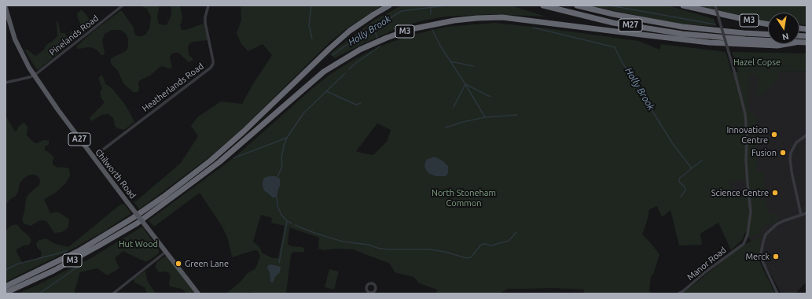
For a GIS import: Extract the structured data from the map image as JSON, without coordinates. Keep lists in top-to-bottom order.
{
  "streets": {
    "highway": ["M3", "M27"],
    "main road": ["A27", "Chilworth Road"],
    "street": ["Pinelands Road", "Heatherlands Road", "Manor Road"]
  },
  "crossings": [
    ["Pinelands Road", "Chilworth Road"],
    ["Heatherlands Road", "Chilworth Road"]
  ],
  "water": ["Holly Brook"],
  "parks": ["Hazel Copse", "North Stoneham Common", "Hut Wood"],
  "places": [
    "Innovation Centre",
    "Fusion",
    "Science Centre",
    "Merck",
    "Green Lane"
  ],
  "north": "bottom"
}
